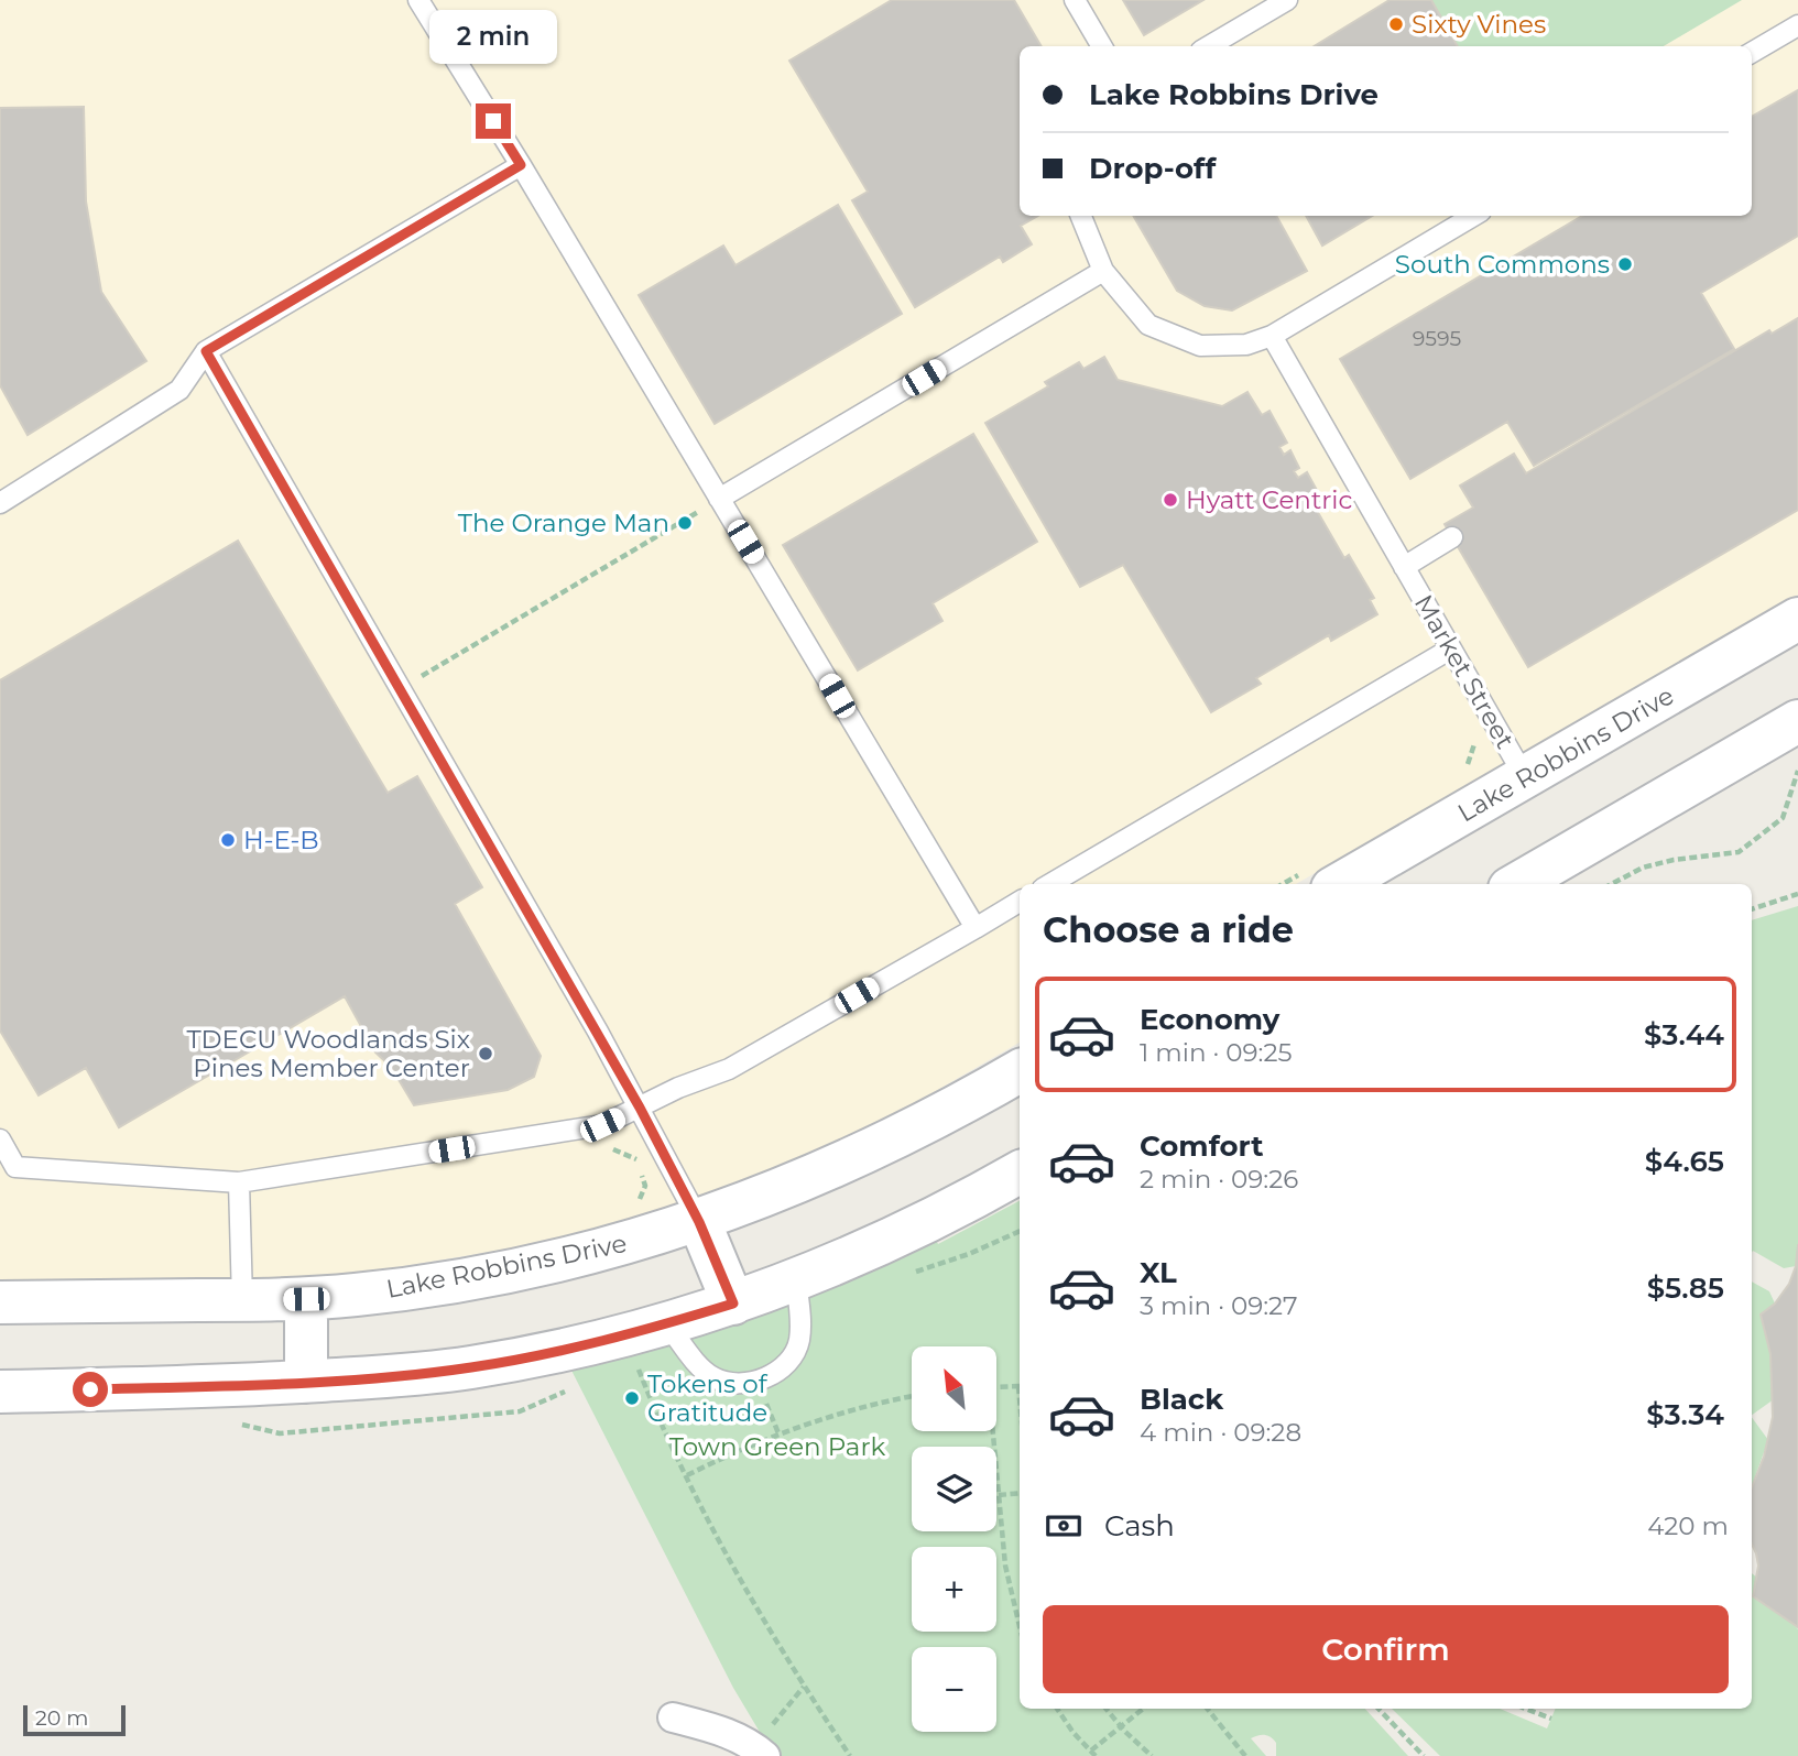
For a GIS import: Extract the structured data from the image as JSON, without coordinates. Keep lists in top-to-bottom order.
{
  "streets": {
    "street": ["Lake Robbins Drive"],
    "lane": ["Market Street"]
  },
  "crossings": [
    ["Market Street", "Lake Robbins Drive"]
  ],
  "parks": ["Town Green Park"],
  "places": [
    "Sixty Vines",
    "South Commons",
    "Hyatt Centric",
    "The Orange Man",
    "H-E-B",
    "TDECU Woodlands Six Pines Member Center",
    "Tokens of Gratitude"
  ],
  "house_numbers": ["9595"],
  "scale_bar": "20 m",
  "north": "top left",
  "page": {
    "bubble": "2 min",
    "banner": ["Lake Robbins Drive", "Drop-off"],
    "heading": "Choose a ride",
    "list": [
      {
        "name": "Economy",
        "note": "1 min · 09:25",
        "value": "$3.44"
      },
      {
        "name": "Comfort",
        "note": "2 min · 09:26",
        "value": "$4.65"
      },
      {
        "name": "XL",
        "note": "3 min · 09:27",
        "value": "$5.85"
      },
      {
        "name": "Black",
        "note": "4 min · 09:28",
        "value": "$3.34"
      }
    ],
    "map_buttons": ["+", "−"],
    "pay": ["Cash", "420 m"],
    "buttons": "Confirm",
    "scale": "20 m"
  }
}
